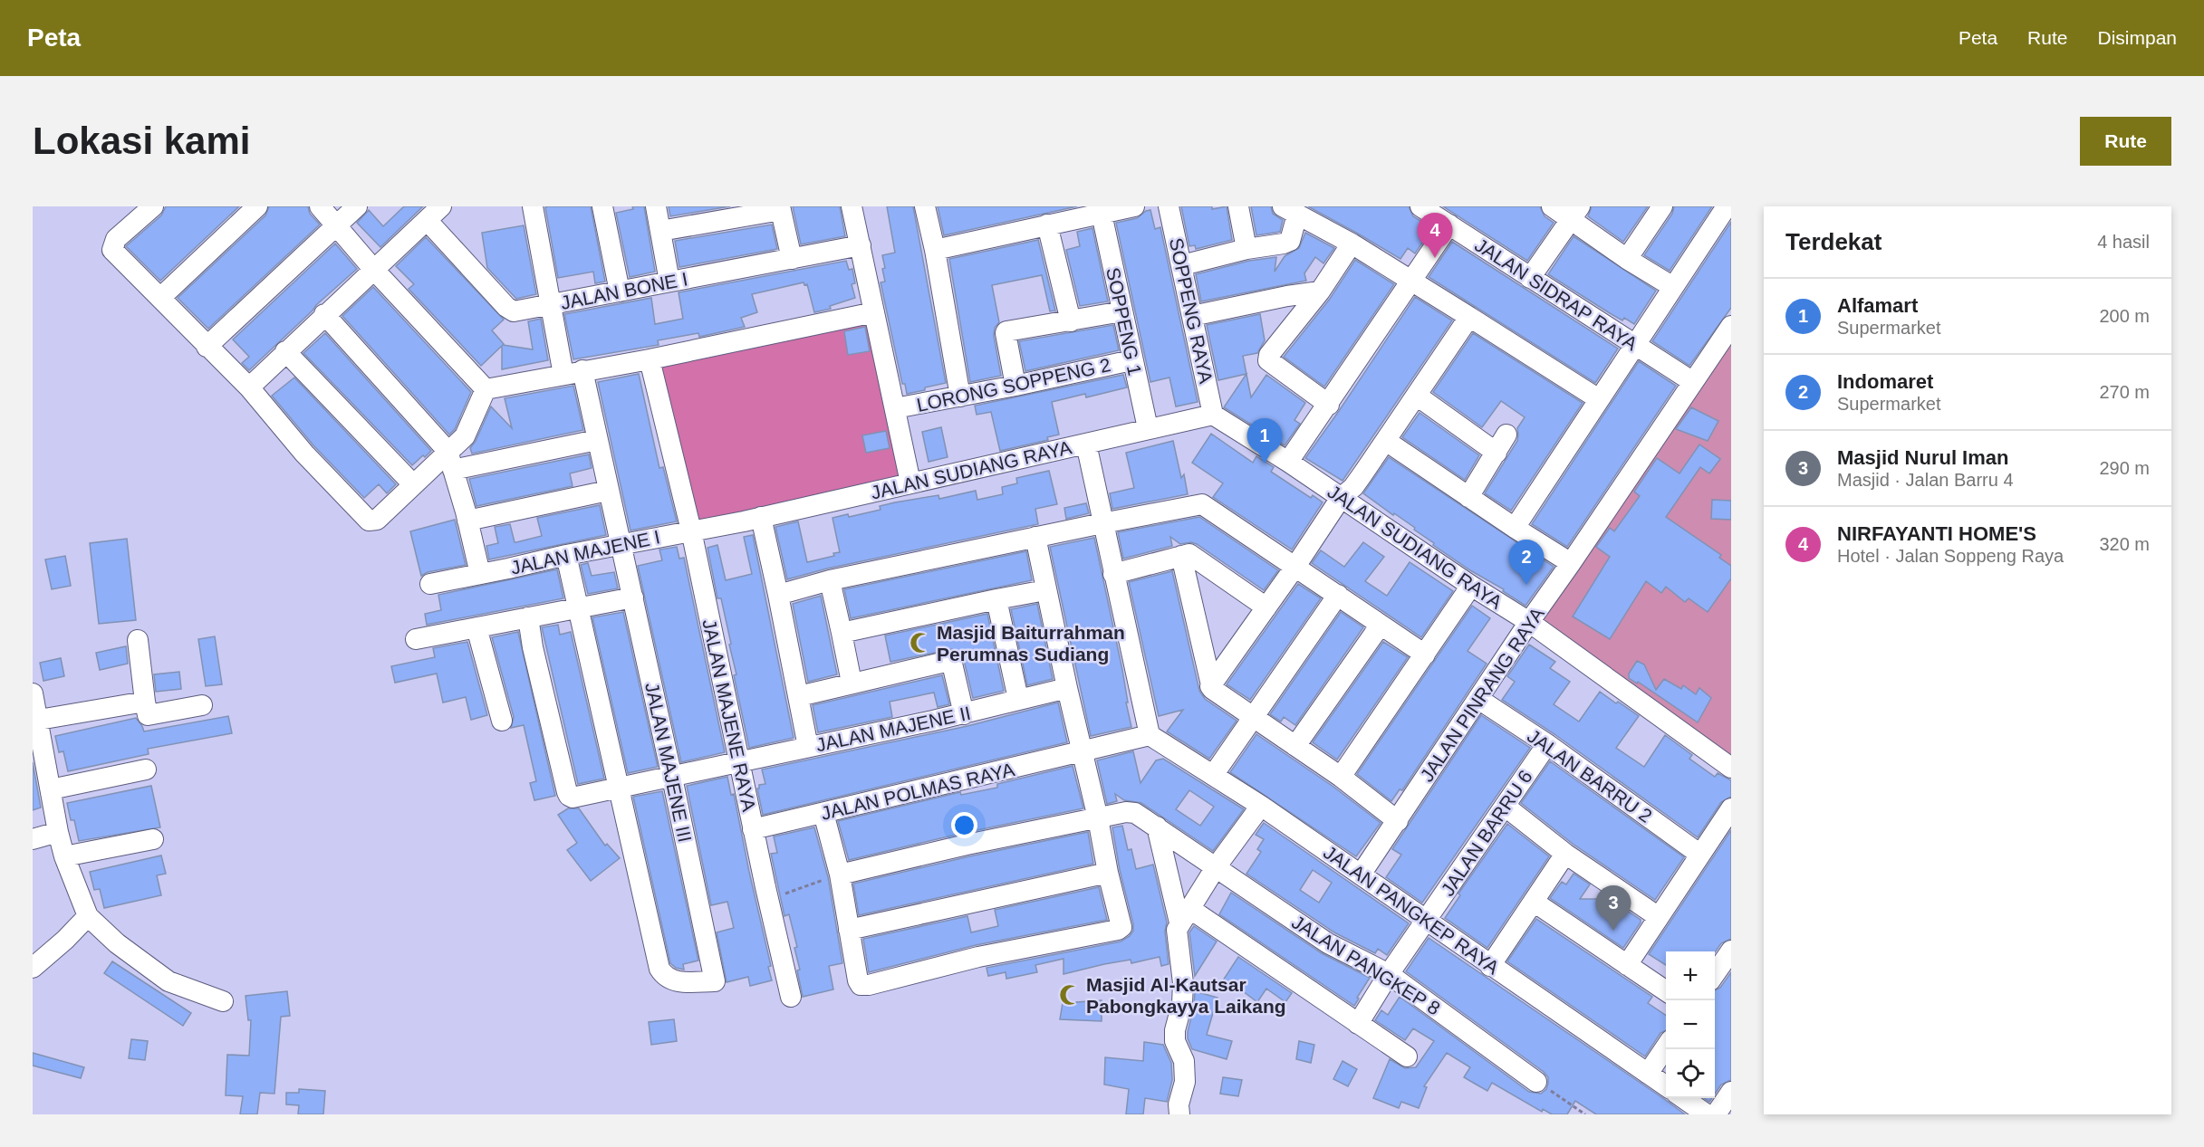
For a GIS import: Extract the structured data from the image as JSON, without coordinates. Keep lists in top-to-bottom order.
{
  "streets": {
    "street": [
      "JALAN BONE I",
      "JALAN SIDRAP RAYA",
      "SOPPENG RAYA",
      "SOPPENG 1",
      "LORONG SOPPENG 2",
      "JALAN SUDIANG RAYA",
      "JALAN MAJENE I",
      "JALAN PINRANG RAYA",
      "JALAN MAJENE RAYA",
      "JALAN MAJENE II",
      "JALAN MAJENE III",
      "JALAN BARRU 2",
      "JALAN POLMAS RAYA",
      "JALAN BARRU 6",
      "JALAN PANGKEP RAYA",
      "JALAN PANGKEP 8"
    ]
  },
  "crossings": [
    ["JALAN BONE I", "JALAN MAJENE III"],
    ["JALAN SIDRAP RAYA", "JALAN PINRANG RAYA"],
    ["SOPPENG RAYA", "JALAN SUDIANG RAYA"],
    ["SOPPENG 1", "LORONG SOPPENG 2"],
    ["SOPPENG 1", "JALAN SUDIANG RAYA"],
    ["JALAN SUDIANG RAYA", "JALAN MAJENE I"],
    ["JALAN SUDIANG RAYA", "JALAN PINRANG RAYA"],
    ["JALAN SUDIANG RAYA", "JALAN MAJENE RAYA"],
    ["JALAN MAJENE I", "JALAN MAJENE RAYA"],
    ["JALAN MAJENE I", "JALAN MAJENE III"],
    ["JALAN PINRANG RAYA", "JALAN BARRU 2"],
    ["JALAN PINRANG RAYA", "JALAN PANGKEP RAYA"],
    ["JALAN MAJENE RAYA", "JALAN MAJENE II"],
    ["JALAN MAJENE RAYA", "JALAN POLMAS RAYA"],
    ["JALAN MAJENE II", "JALAN MAJENE III"],
    ["JALAN BARRU 2", "JALAN BARRU 6"],
    ["JALAN POLMAS RAYA", "JALAN PANGKEP RAYA"],
    ["JALAN BARRU 6", "JALAN PANGKEP RAYA"],
    ["JALAN BARRU 6", "JALAN PANGKEP 8"]
  ],
  "places": {
    "mosque": ["Masjid Baiturrahman Perumnas Sudiang", "Masjid Al-Kautsar Pabongkayya Laikang"]
  },
  "page": {
    "header": "Peta",
    "nav": ["Peta", "Rute", "Disimpan"],
    "buttons": "Rute",
    "title": "Lokasi kami",
    "heading": ["Terdekat", "4 hasil"],
    "pins": [
      "4",
      "1",
      "2",
      "3"
    ],
    "list": [
      {
        "mark": "1",
        "name": "Alfamart",
        "note": "Supermarket",
        "value": "200 m"
      },
      {
        "mark": "2",
        "name": "Indomaret",
        "note": "Supermarket",
        "value": "270 m"
      },
      {
        "mark": "3",
        "name": "Masjid Nurul Iman",
        "note": "Masjid · Jalan Barru 4",
        "value": "290 m"
      },
      {
        "mark": "4",
        "name": "NIRFAYANTI HOME'S",
        "note": "Hotel · Jalan Soppeng Raya",
        "value": "320 m"
      }
    ],
    "map_buttons": ["+", "−"]
  }
}
